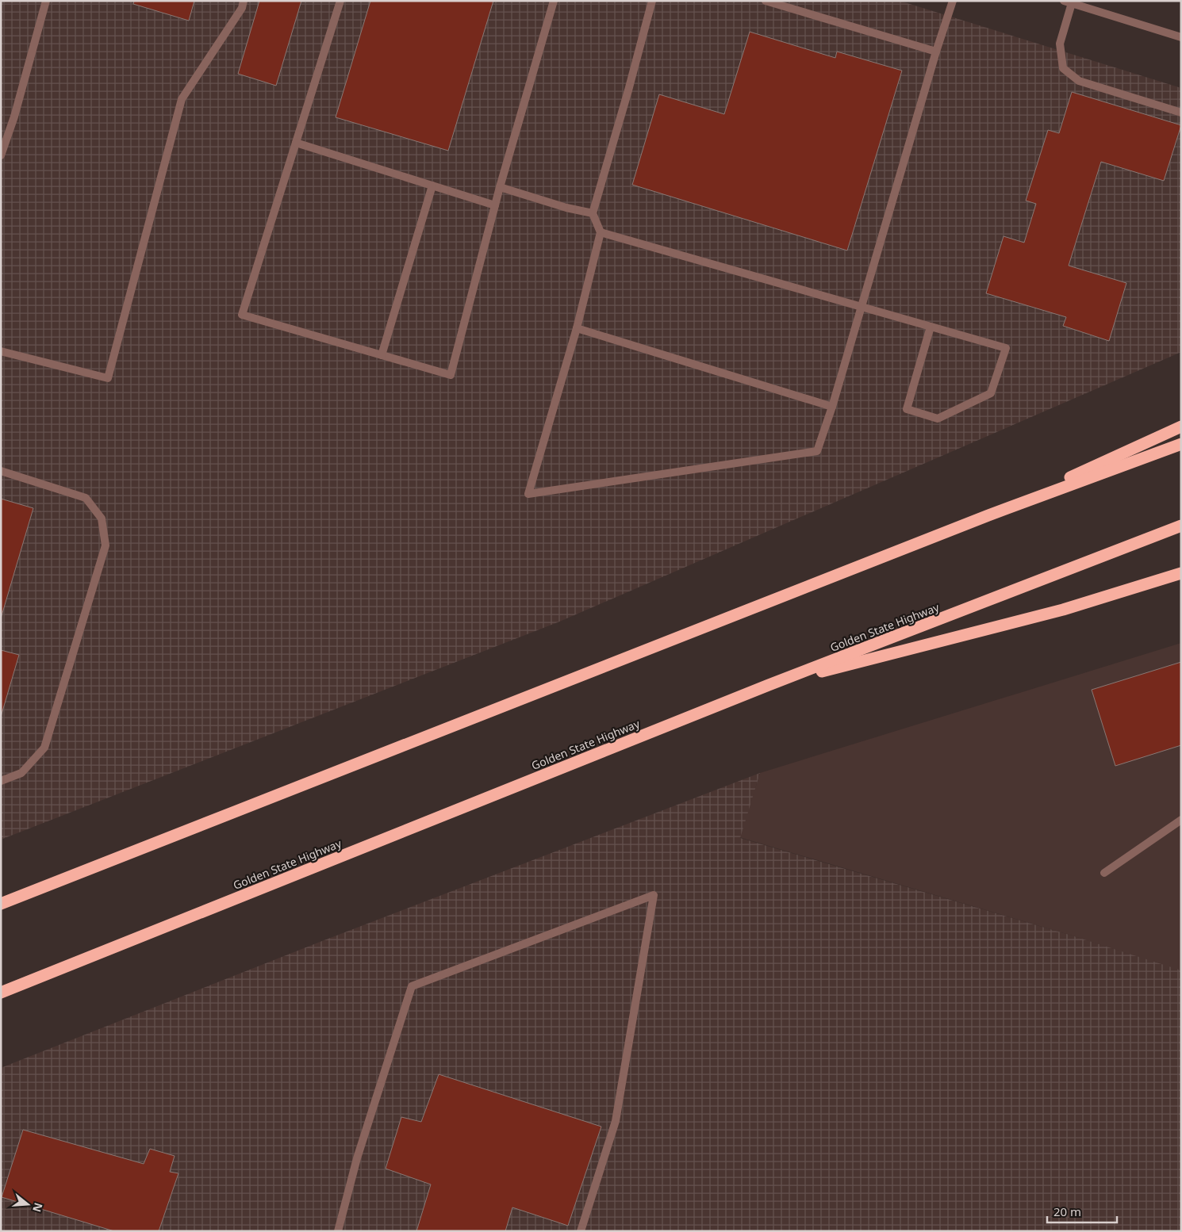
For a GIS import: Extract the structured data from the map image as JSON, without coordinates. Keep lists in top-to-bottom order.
{
  "streets": {
    "highway": ["Golden State Highway"]
  },
  "scale_bar": "20 m",
  "north": "right"
}
